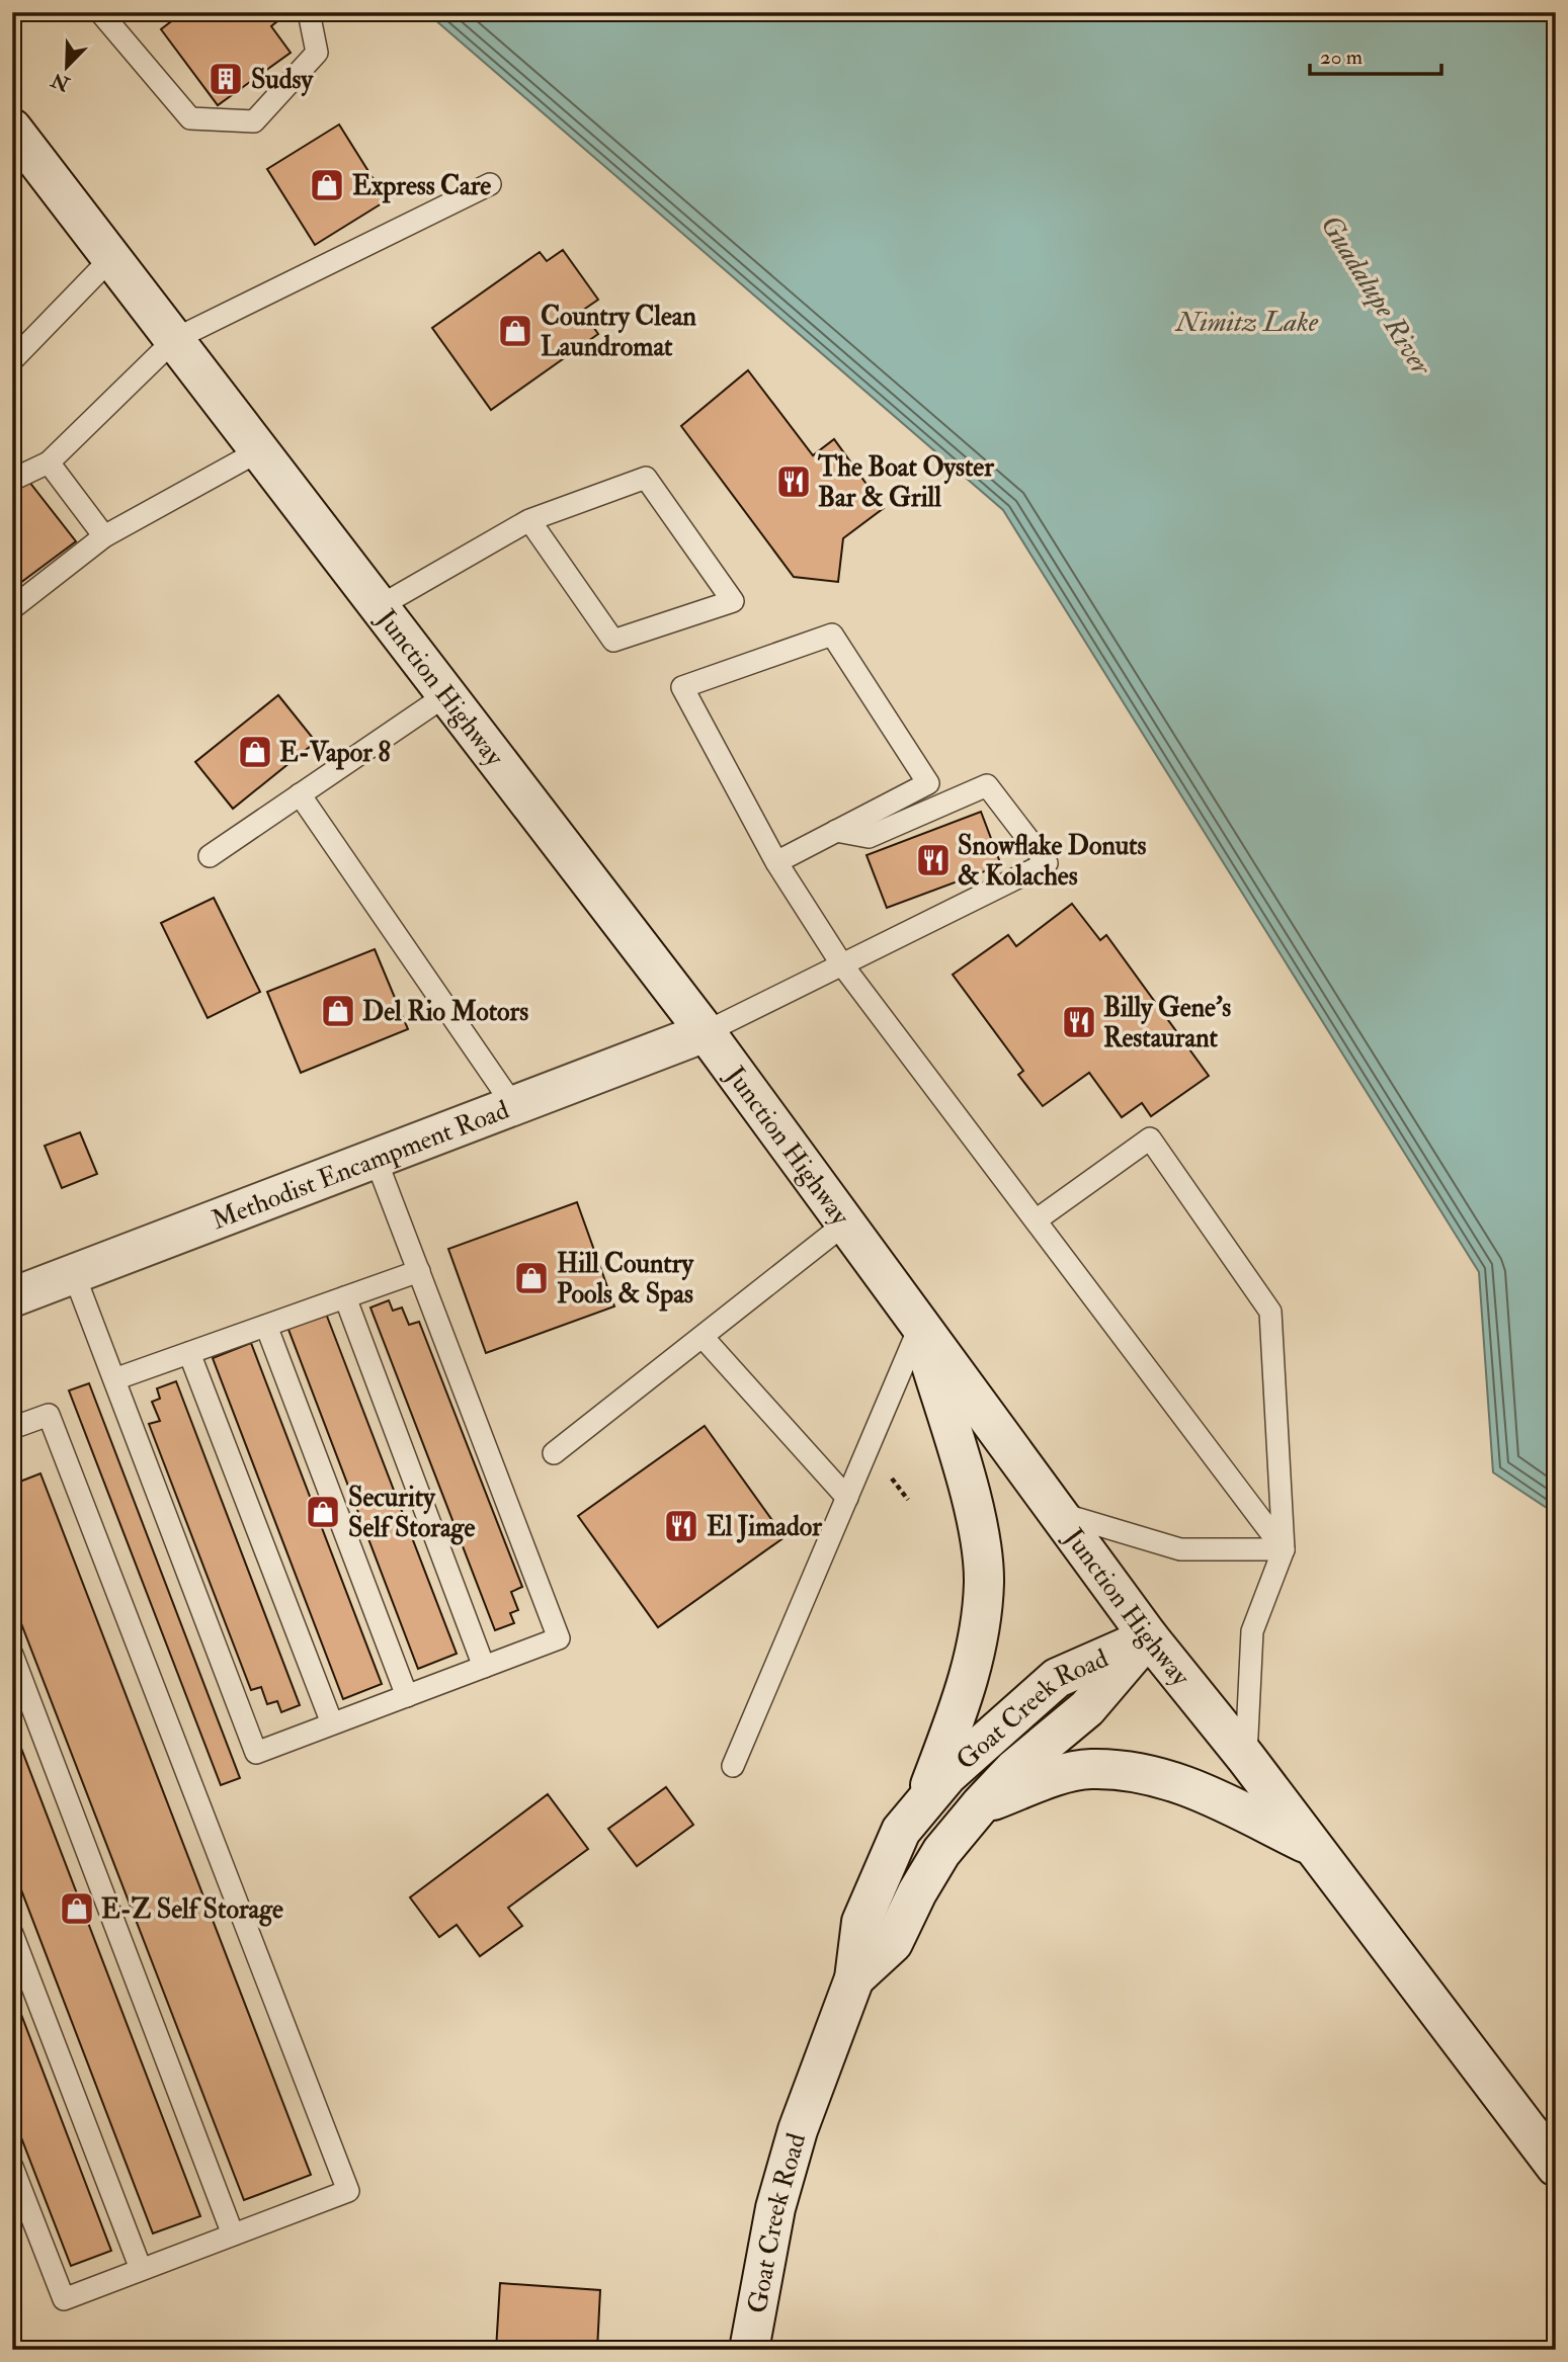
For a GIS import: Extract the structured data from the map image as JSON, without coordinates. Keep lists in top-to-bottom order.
{
  "streets": {
    "main road": ["Junction Highway", "Methodist Encampment Road", "Goat Creek Road"]
  },
  "crossings": [
    ["Junction Highway", "Methodist Encampment Road"],
    ["Junction Highway", "Goat Creek Road"]
  ],
  "water": ["Guadalupe River", "Nimitz Lake"],
  "places": {
    "building": ["Sudsy"],
    "shop": [
      "Express Care",
      "Country Clean Laundromat",
      "E-Vapor 8",
      "Del Rio Motors",
      "Hill Country Pools & Spas",
      "Security Self Storage",
      "E-Z Self Storage"
    ],
    "restaurant": [
      "The Boat Oyster Bar & Grill",
      "Snowflake Donuts & Kolaches",
      "Billy Gene's Restaurant",
      "El Jimador"
    ]
  },
  "scale_bar": "20 m",
  "north": "bottom left"
}
